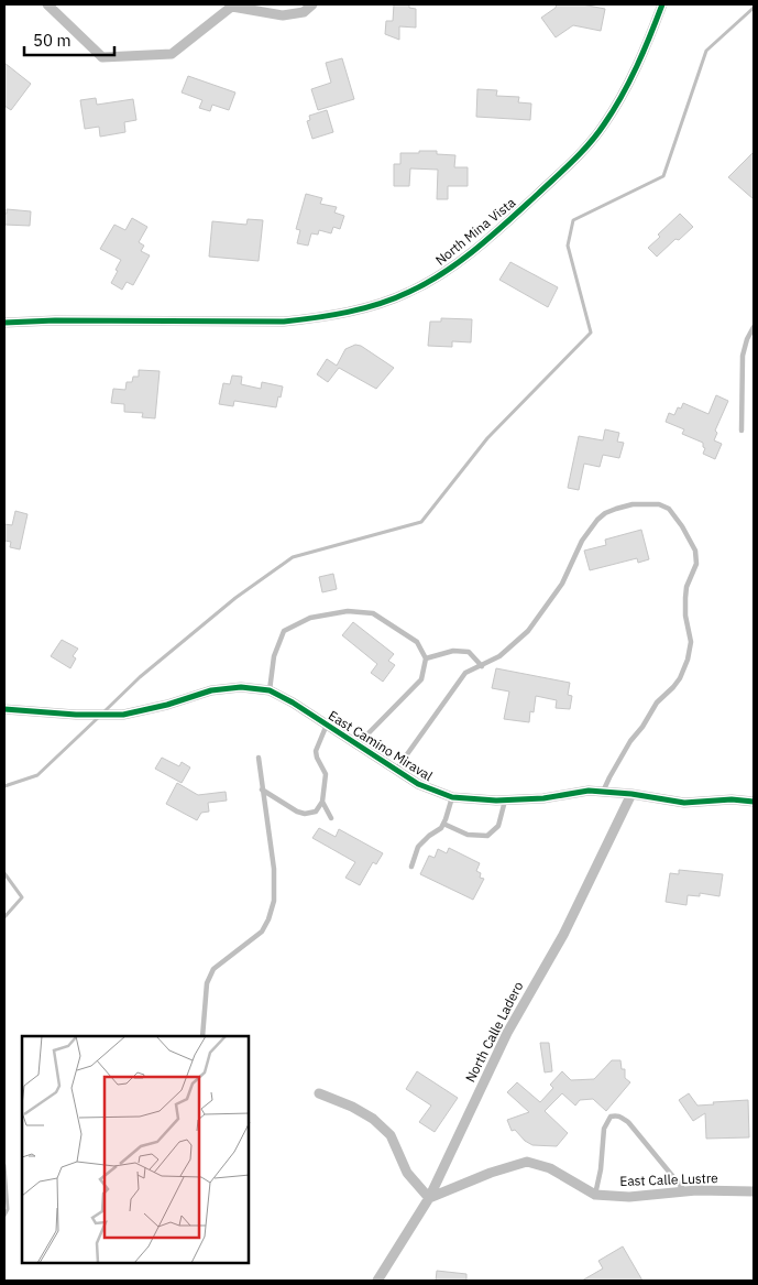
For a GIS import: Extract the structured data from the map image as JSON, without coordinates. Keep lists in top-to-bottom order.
{
  "streets": {
    "street": [
      "North Mina Vista",
      "East Camino Miraval",
      "North Calle Ladero",
      "East Calle Lustre"
    ]
  },
  "crossings": [
    ["East Camino Miraval", "North Calle Ladero"],
    ["North Calle Ladero", "East Calle Lustre"]
  ],
  "scale_bar": "50 m"
}
